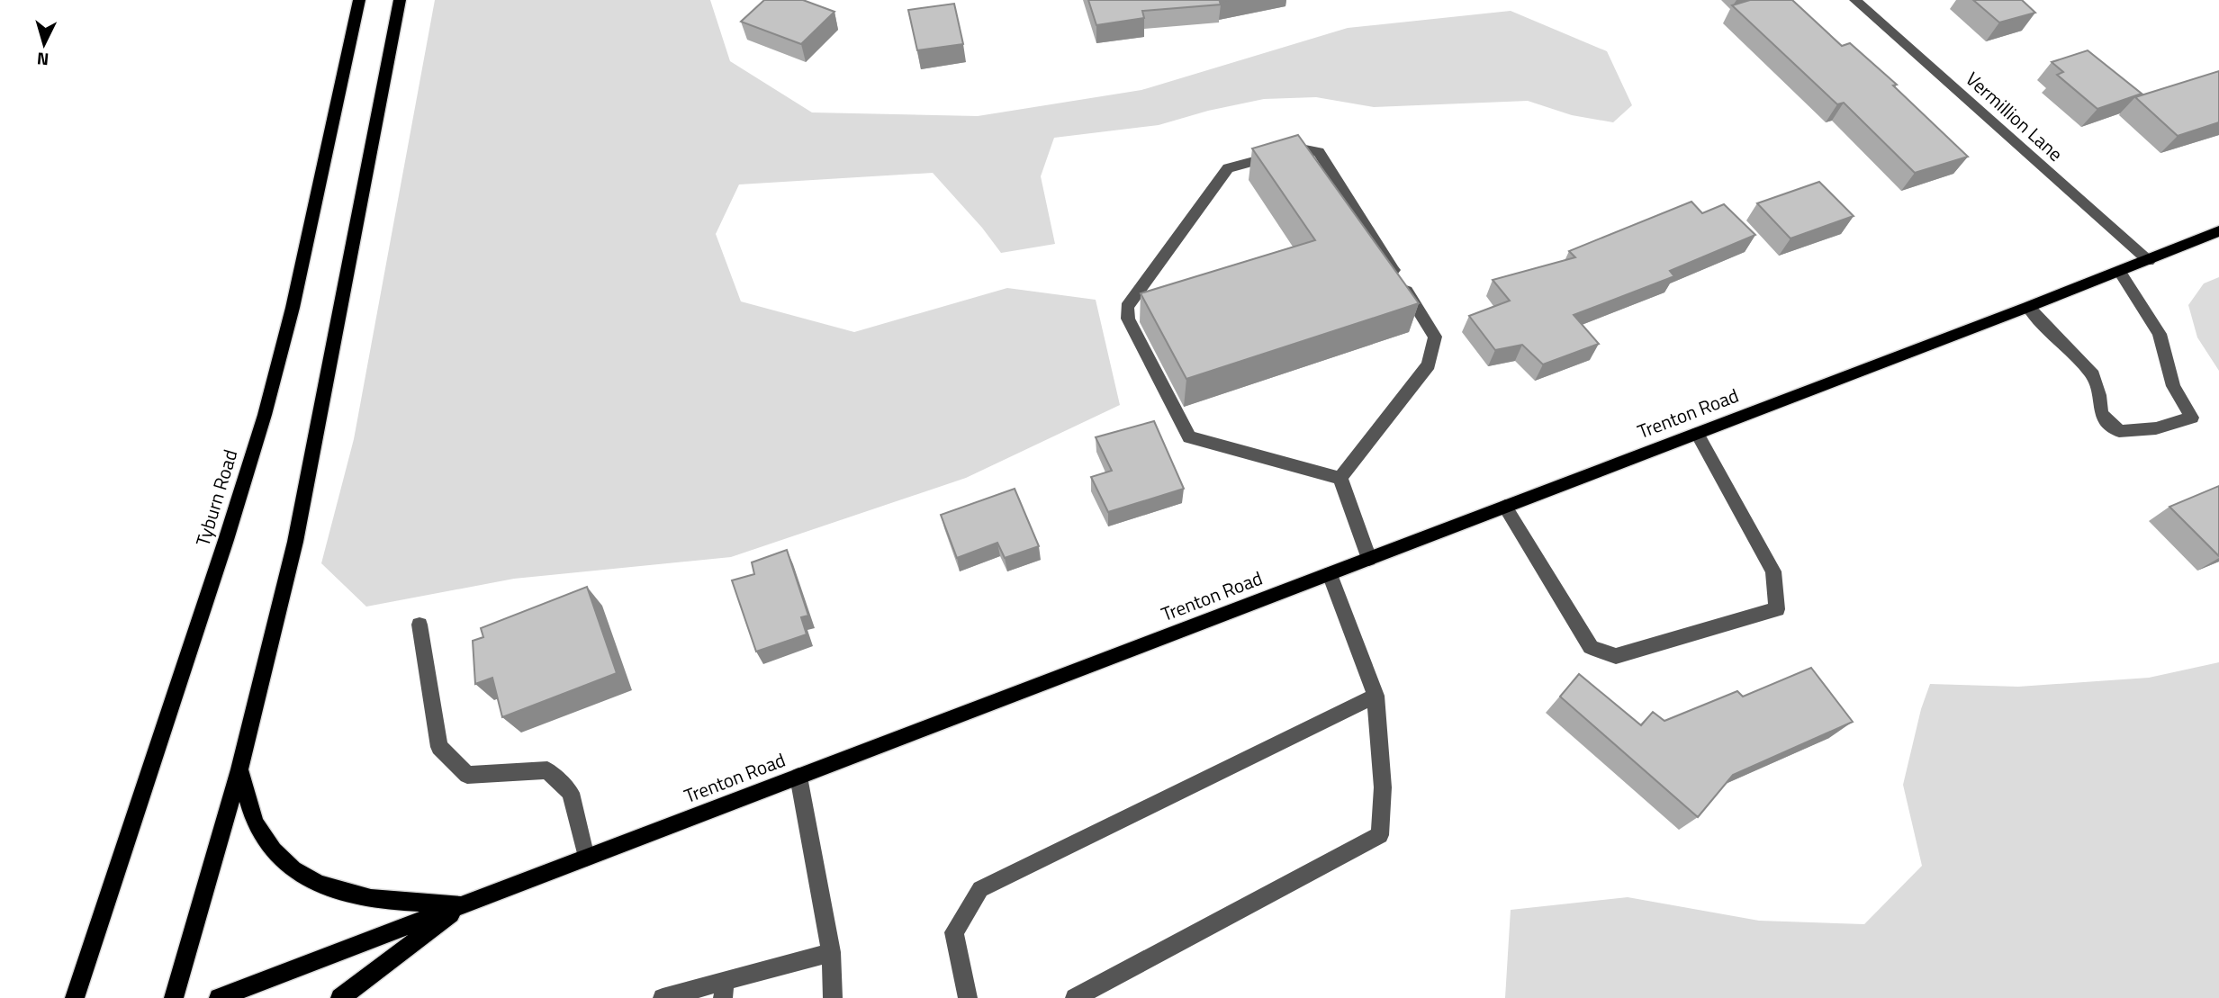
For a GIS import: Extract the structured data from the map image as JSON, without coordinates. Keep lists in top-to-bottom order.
{
  "streets": {
    "main road": ["Trenton Road", "Tyburn Road"],
    "street": ["Vermillion Lane"]
  },
  "crossings": [
    ["Vermillion Lane", "Trenton Road"]
  ],
  "north": "bottom"
}
